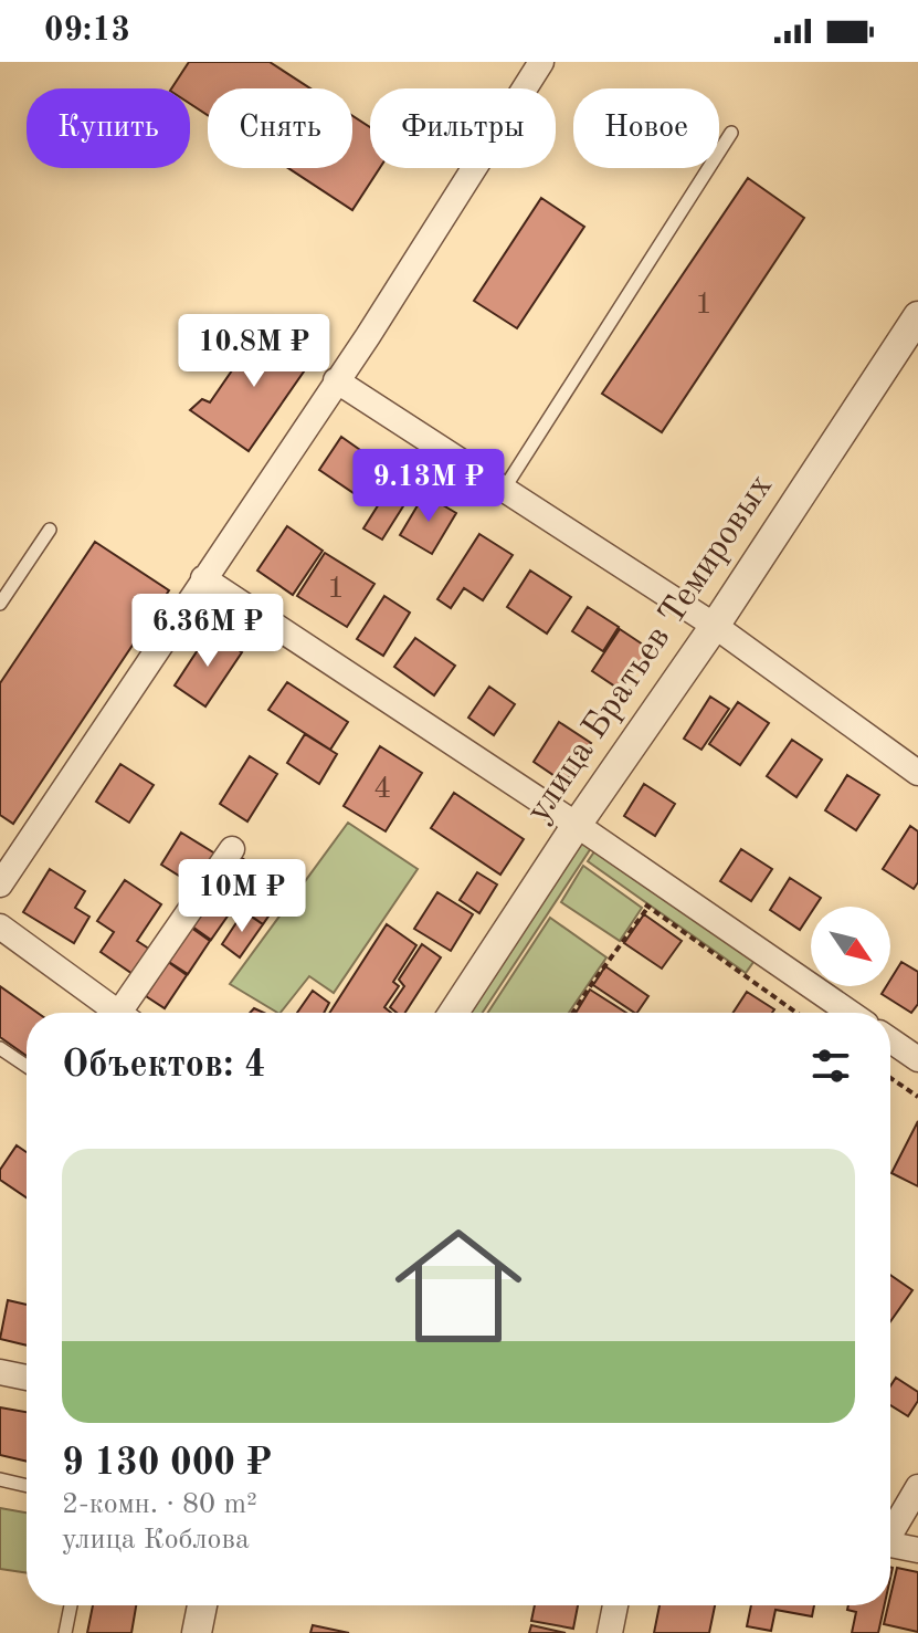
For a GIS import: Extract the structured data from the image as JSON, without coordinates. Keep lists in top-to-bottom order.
{
  "streets": {
    "street": ["улица Братьев Темировых"]
  },
  "house_numbers": ["1", "1", "4"],
  "north": "bottom right",
  "page": {
    "status": "09:13",
    "chip": [
      "Купить",
      "Снять",
      "Фильтры",
      "Новое"
    ],
    "price": [
      "10.8M ₽",
      "9.13M ₽",
      "6.36M ₽",
      "10M ₽"
    ],
    "heading": "Объектов: 4",
    "list": [
      {
        "name": "9 130 000 ₽",
        "note": "2-комн. · 80 m² · улица Коблова"
      }
    ]
  }
}
